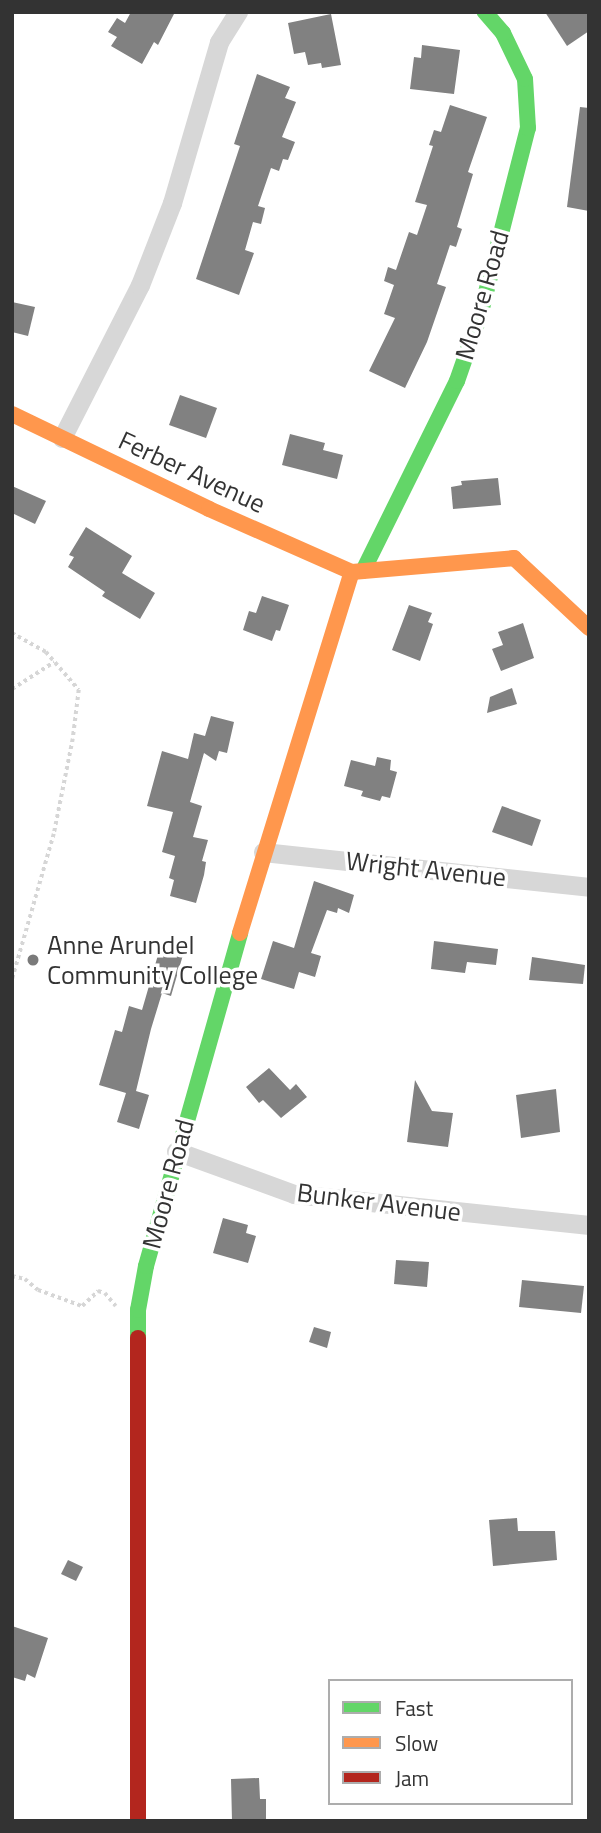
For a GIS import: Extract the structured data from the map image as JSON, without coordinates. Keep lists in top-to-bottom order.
{
  "streets": {
    "street": [
      "Moore Road",
      "Ferber Avenue",
      "Wright Avenue",
      "Bunker Avenue"
    ]
  },
  "crossings": [
    ["Moore Road", "Ferber Avenue"],
    ["Moore Road", "Wright Avenue"],
    ["Moore Road", "Bunker Avenue"]
  ],
  "places": ["Anne Arundel Community College"],
  "legend": ["Fast", "Slow", "Jam"]
}
